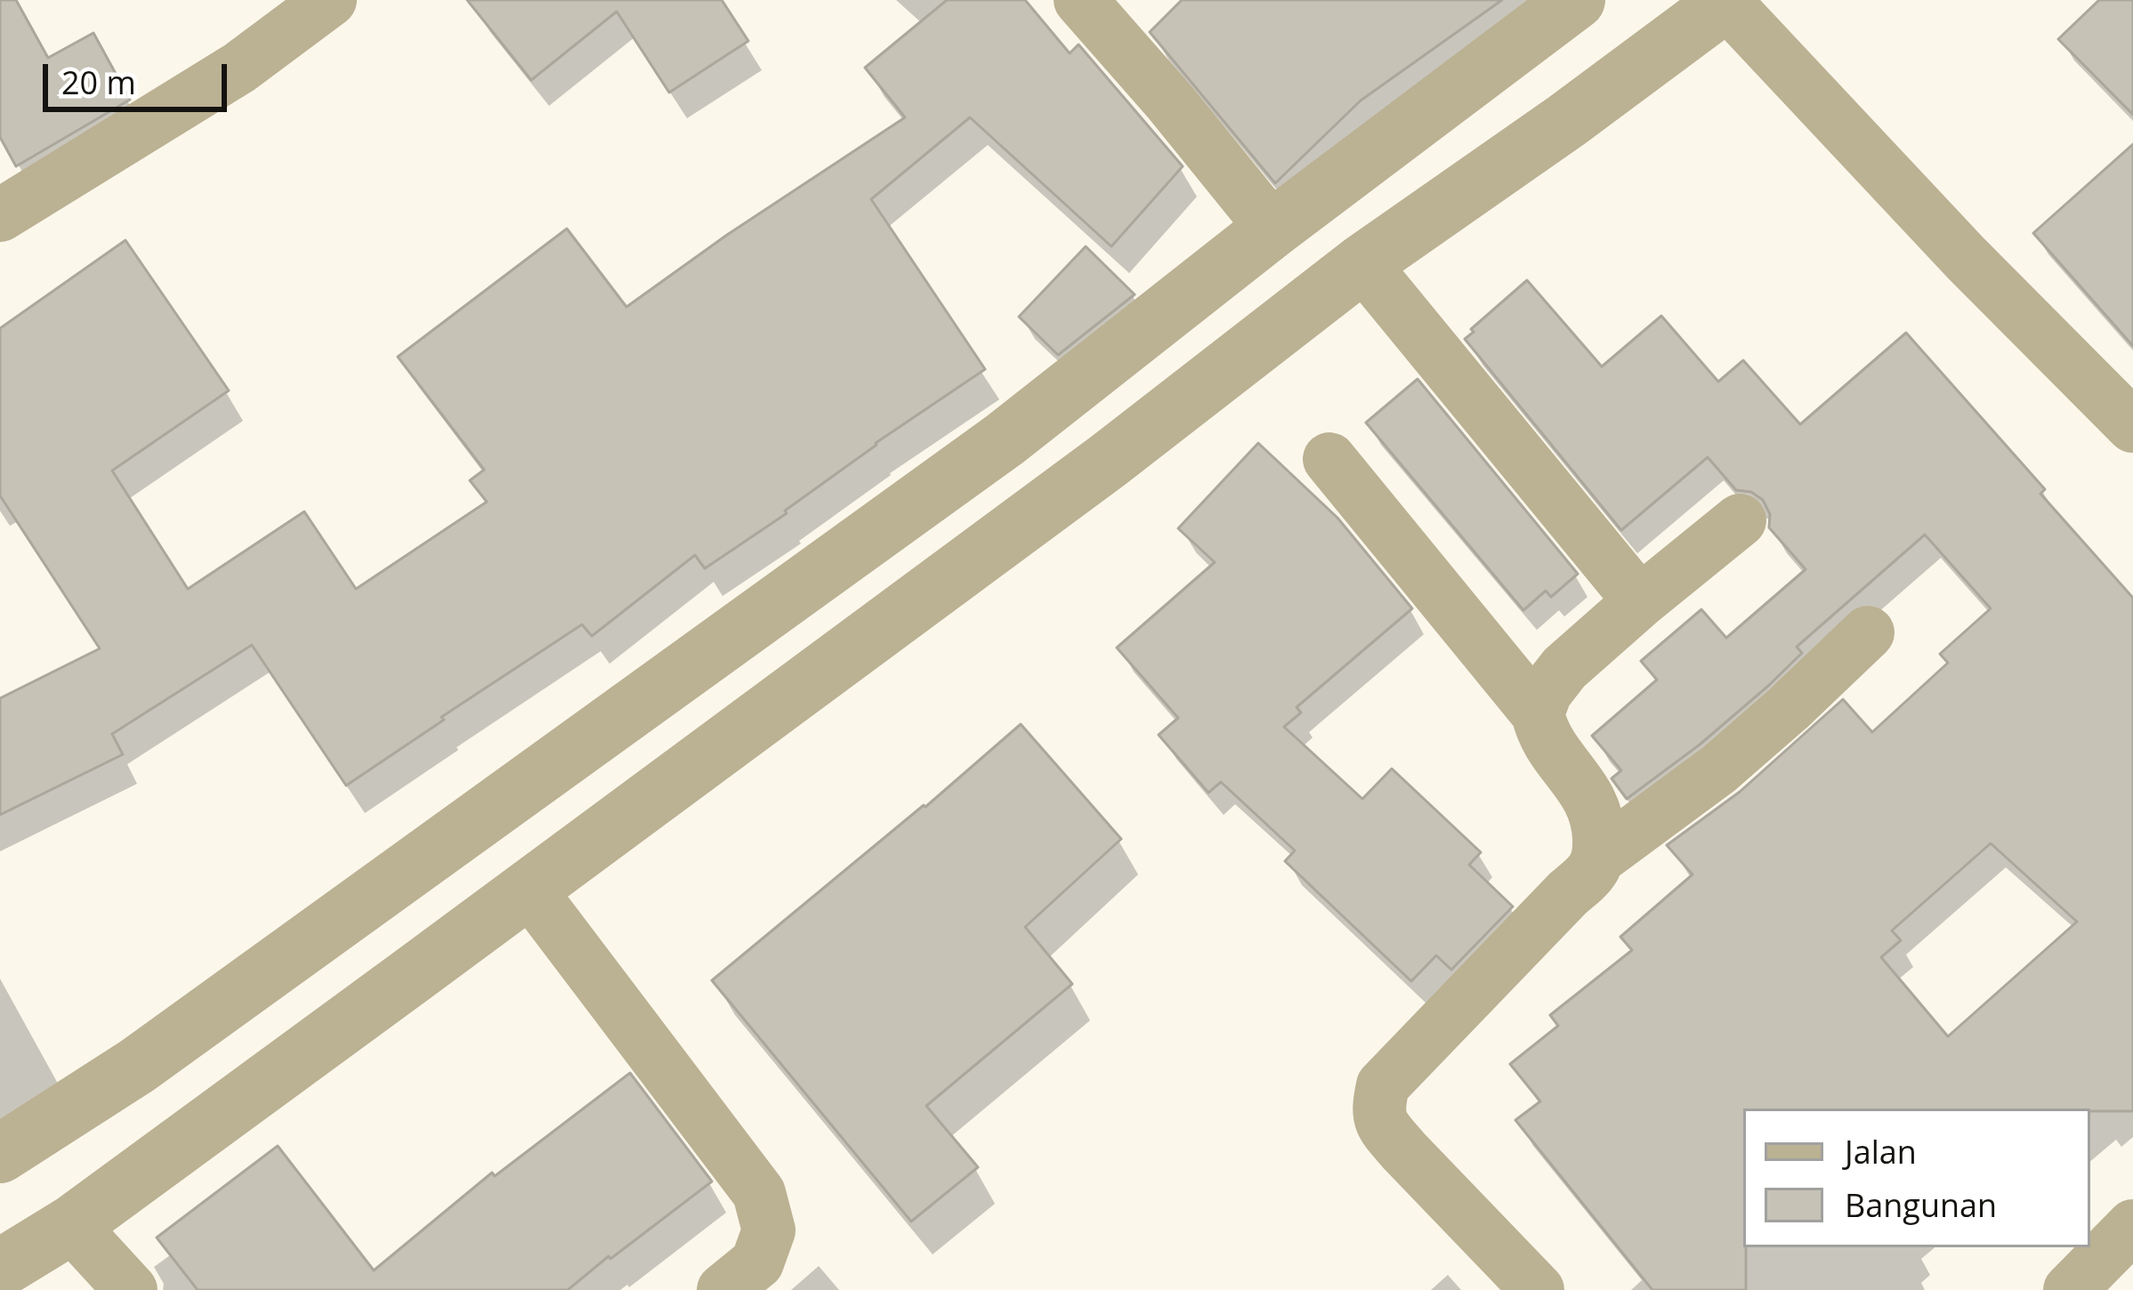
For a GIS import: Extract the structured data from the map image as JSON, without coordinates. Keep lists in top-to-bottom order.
{
  "legend": ["Jalan", "Bangunan"],
  "scale_bar": "20 m"
}
